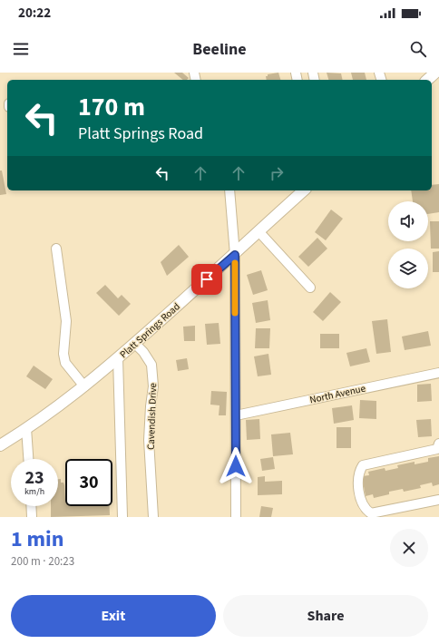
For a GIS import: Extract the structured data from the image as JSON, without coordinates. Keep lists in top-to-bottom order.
{
  "streets": {
    "main road": ["Platt Springs Road"],
    "street": ["North Avenue", "Cavendish Drive"]
  },
  "crossings": [
    ["Platt Springs Road", "Cavendish Drive"]
  ],
  "page": {
    "status": "20:22",
    "header": "Beeline",
    "turn": ["170 m", "Platt Springs Road"],
    "speed": "23 km/h",
    "limit": "30",
    "heading": ["1 min", "200 m · 20:23"],
    "buttons": ["Exit", "Share"]
  }
}
